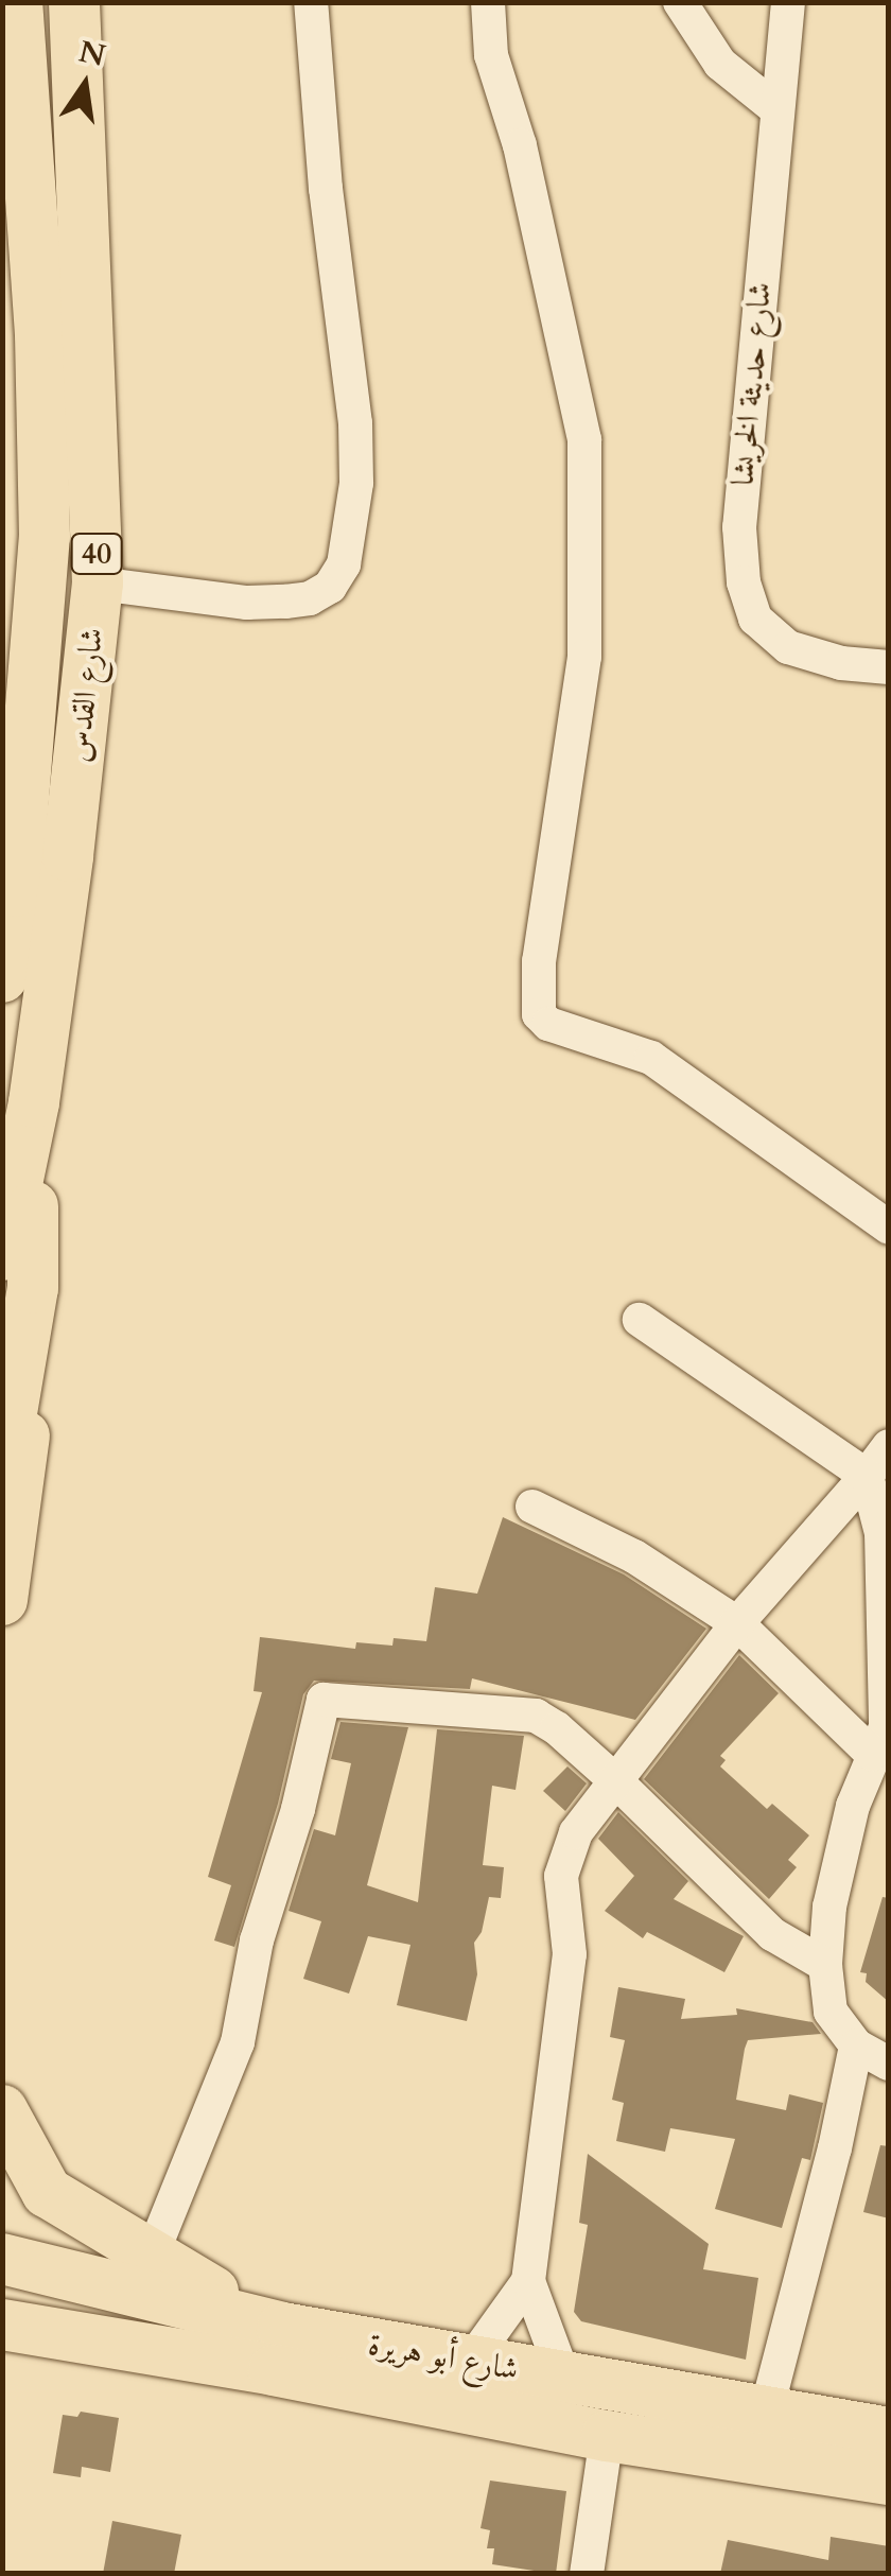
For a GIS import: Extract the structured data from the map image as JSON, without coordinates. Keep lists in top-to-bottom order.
{
  "streets": {
    "highway": ["40", "شارع القدس", "شارع أبو هريرة"],
    "street": ["شارع حديثة الخريشا"]
  },
  "north": "top"
}
